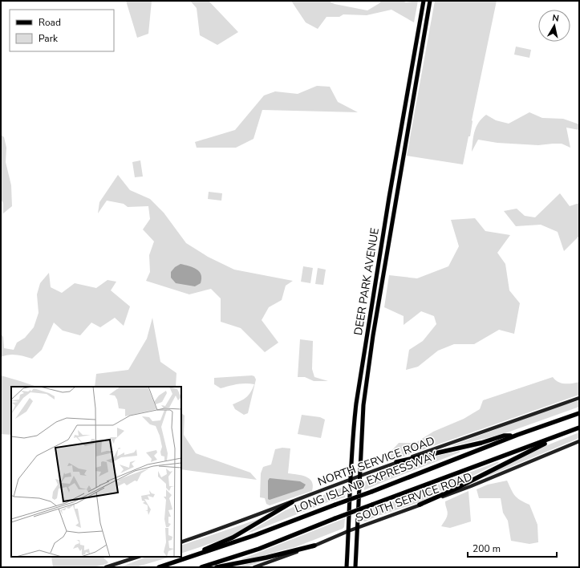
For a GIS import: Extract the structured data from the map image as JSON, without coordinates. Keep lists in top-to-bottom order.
{
  "streets": {
    "highway": ["LONG ISLAND EXPRESSWAY"],
    "main road": ["DEER PARK AVENUE", "NORTH SERVICE ROAD", "SOUTH SERVICE ROAD"]
  },
  "crossings": [
    ["DEER PARK AVENUE", "NORTH SERVICE ROAD"],
    ["DEER PARK AVENUE", "SOUTH SERVICE ROAD"]
  ],
  "legend": ["Road", "Park"],
  "scale_bar": "200 m",
  "north": "top"
}
